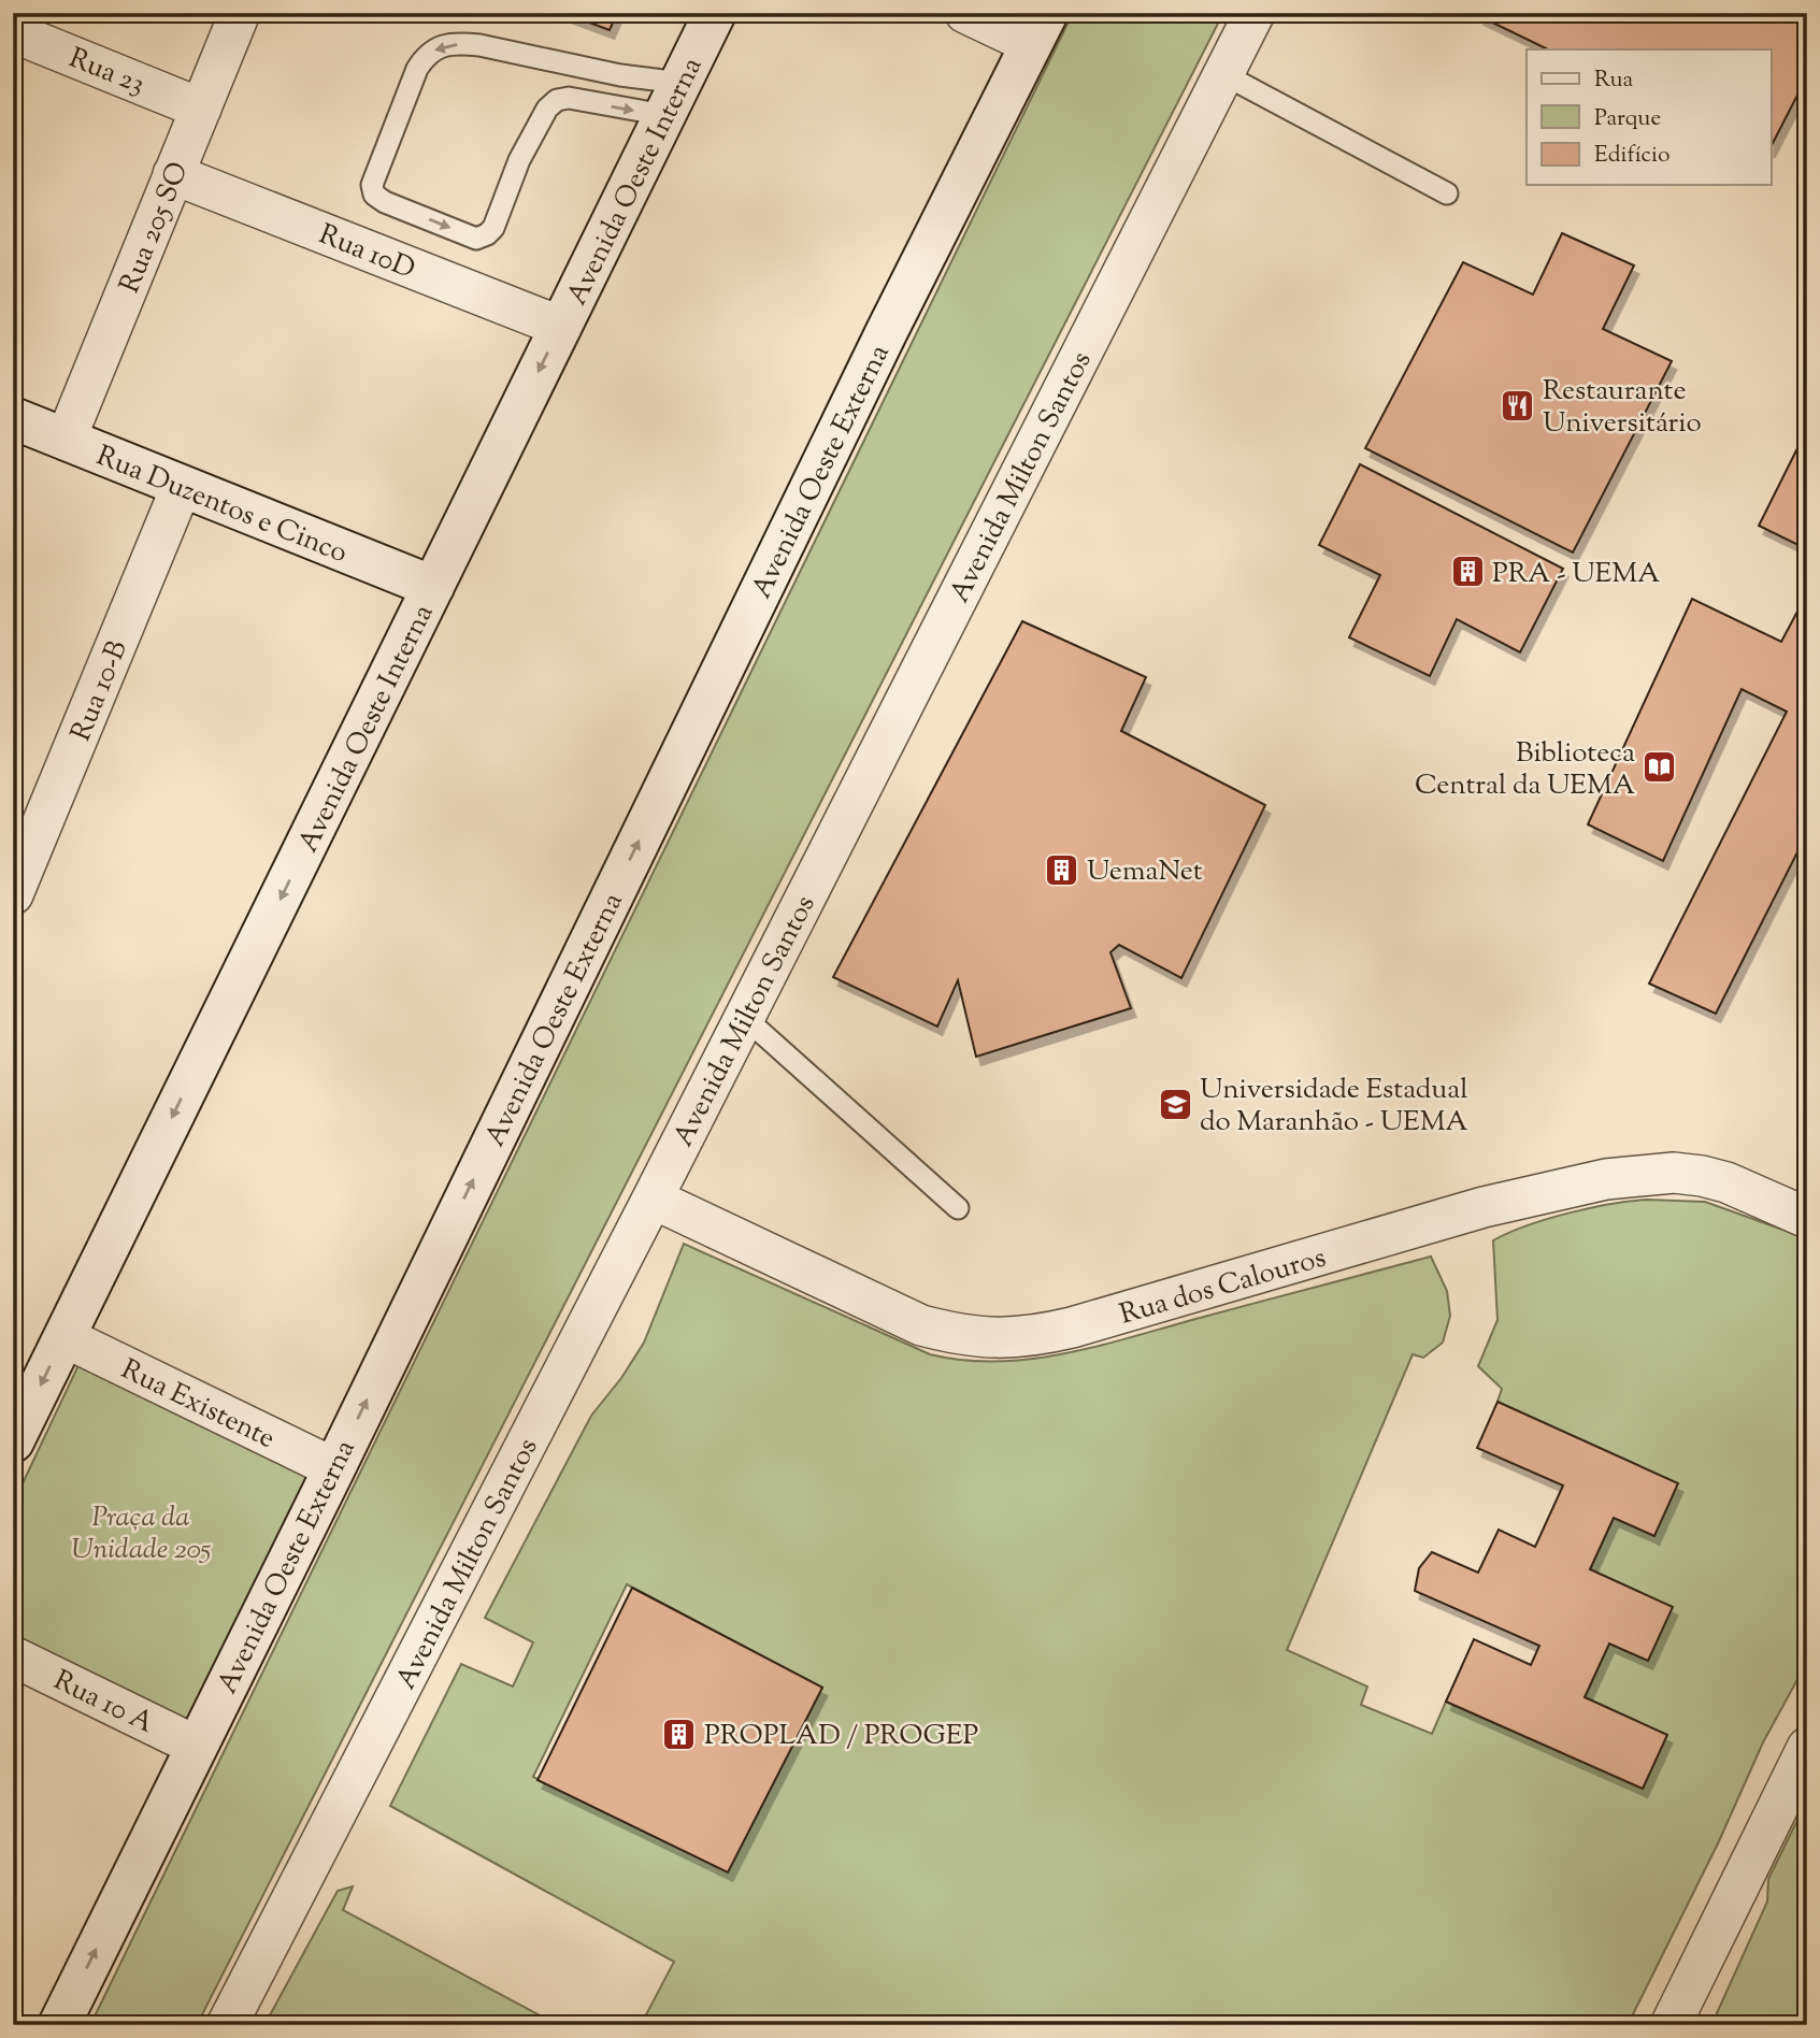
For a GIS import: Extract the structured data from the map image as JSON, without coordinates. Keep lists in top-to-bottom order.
{
  "streets": {
    "street": [
      "Rua 23",
      "Avenida Oeste Interna",
      "Rua 205 SO",
      "Rua 10D",
      "Avenida Oeste Externa",
      "Avenida Milton Santos",
      "Rua Duzentos e Cinco",
      "Rua 10-B",
      "Rua dos Calouros",
      "Rua Existente",
      "Rua 10 A"
    ]
  },
  "crossings": [
    ["Rua 23", "Rua 205 SO"],
    ["Avenida Oeste Interna", "Rua 10D"],
    ["Avenida Oeste Interna", "Rua Duzentos e Cinco"],
    ["Avenida Oeste Interna", "Rua Existente"],
    ["Rua 205 SO", "Rua 10D"],
    ["Rua 205 SO", "Rua Duzentos e Cinco"],
    ["Avenida Oeste Externa", "Rua Existente"],
    ["Avenida Oeste Externa", "Rua 10 A"],
    ["Avenida Milton Santos", "Rua dos Calouros"],
    ["Rua Duzentos e Cinco", "Rua 10-B"]
  ],
  "one_way": ["Avenida Oeste Interna", "Avenida Oeste Externa"],
  "parks": ["Praça da Unidade 205"],
  "places": {
    "restaurant": ["Restaurante Universitário"],
    "building": ["PRA - UEMA", "UemaNet", "PROPLAD / PROGEP"],
    "library": ["Biblioteca Central da UEMA"],
    "school or university": ["Universidade Estadual do Maranhão - UEMA"]
  },
  "legend": ["Rua", "Parque", "Edifício"]
}
